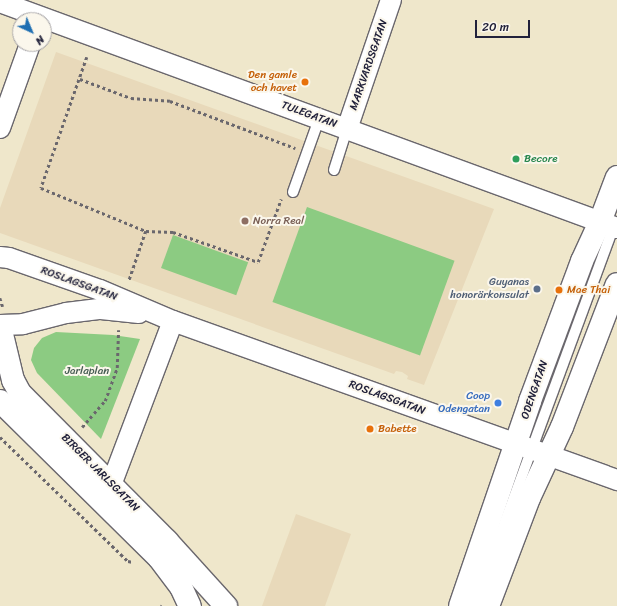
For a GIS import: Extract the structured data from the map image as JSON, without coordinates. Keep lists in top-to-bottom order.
{
  "streets": {
    "main road": ["ODENGATAN", "BIRGER JARLSGATAN"],
    "street": ["MARKVARDSGATAN", "TULEGATAN", "ROSLAGSGATAN"]
  },
  "crossings": [
    ["MARKVARDSGATAN", "TULEGATAN"],
    ["TULEGATAN", "ODENGATAN"],
    ["ROSLAGSGATAN", "ODENGATAN"],
    ["ROSLAGSGATAN", "BIRGER JARLSGATAN"]
  ],
  "parks": ["Jarlaplan"],
  "places": [
    "Den gamle och havet",
    "Becore",
    "Norra Real",
    "Guyanas honorärkonsulat",
    "Mae Thai",
    "Coop Odengatan",
    "Babette"
  ],
  "scale_bar": "20 m",
  "north": "bottom right"
}
